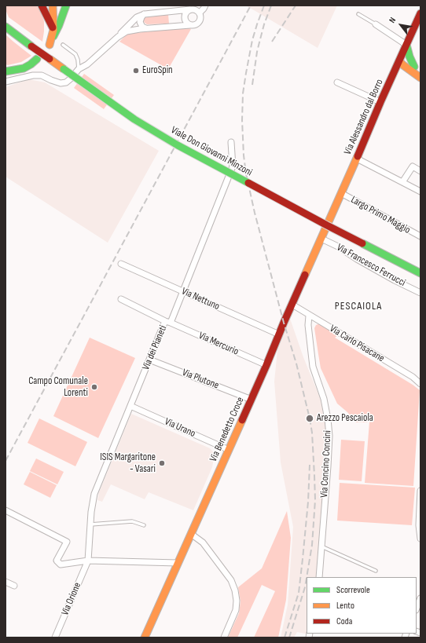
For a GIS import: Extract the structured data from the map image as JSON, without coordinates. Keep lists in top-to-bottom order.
{
  "streets": {
    "main road": ["Via Alessandro dal Borro", "Viale Don Giovanni Minzoni", "Via Benedetto Croce"],
    "street": [
      "Largo Primo Maggio",
      "Via Francesco Ferrucci",
      "Via Nettuno",
      "Via Mercurio",
      "Via Carlo Pisacane",
      "Via dei Pianeti",
      "Via Plutone",
      "Via Urano",
      "Via Concino Concini",
      "Via Orione"
    ]
  },
  "crossings": [
    ["Via Alessandro dal Borro", "Largo Primo Maggio"],
    ["Via Alessandro dal Borro", "Via Benedetto Croce"],
    ["Via Francesco Ferrucci", "Via Benedetto Croce"],
    ["Via Nettuno", "Via dei Pianeti"],
    ["Via Nettuno", "Via Benedetto Croce"],
    ["Via Mercurio", "Via dei Pianeti"],
    ["Via Mercurio", "Via Benedetto Croce"],
    ["Via Carlo Pisacane", "Via Benedetto Croce"],
    ["Via Carlo Pisacane", "Via Concino Concini"],
    ["Via dei Pianeti", "Via Plutone"],
    ["Via dei Pianeti", "Via Urano"],
    ["Via dei Pianeti", "Via Orione"],
    ["Via Plutone", "Via Benedetto Croce"],
    ["Via Urano", "Via Benedetto Croce"]
  ],
  "districts": ["PESCAIOLA"],
  "places": [
    "EuroSpin",
    "Campo Comunale Lorenti",
    "Arezzo Pescaiola",
    "ISIS Margaritone - Vasari"
  ],
  "legend": ["Scorrevole", "Lento", "Coda"],
  "north": "top left"
}
